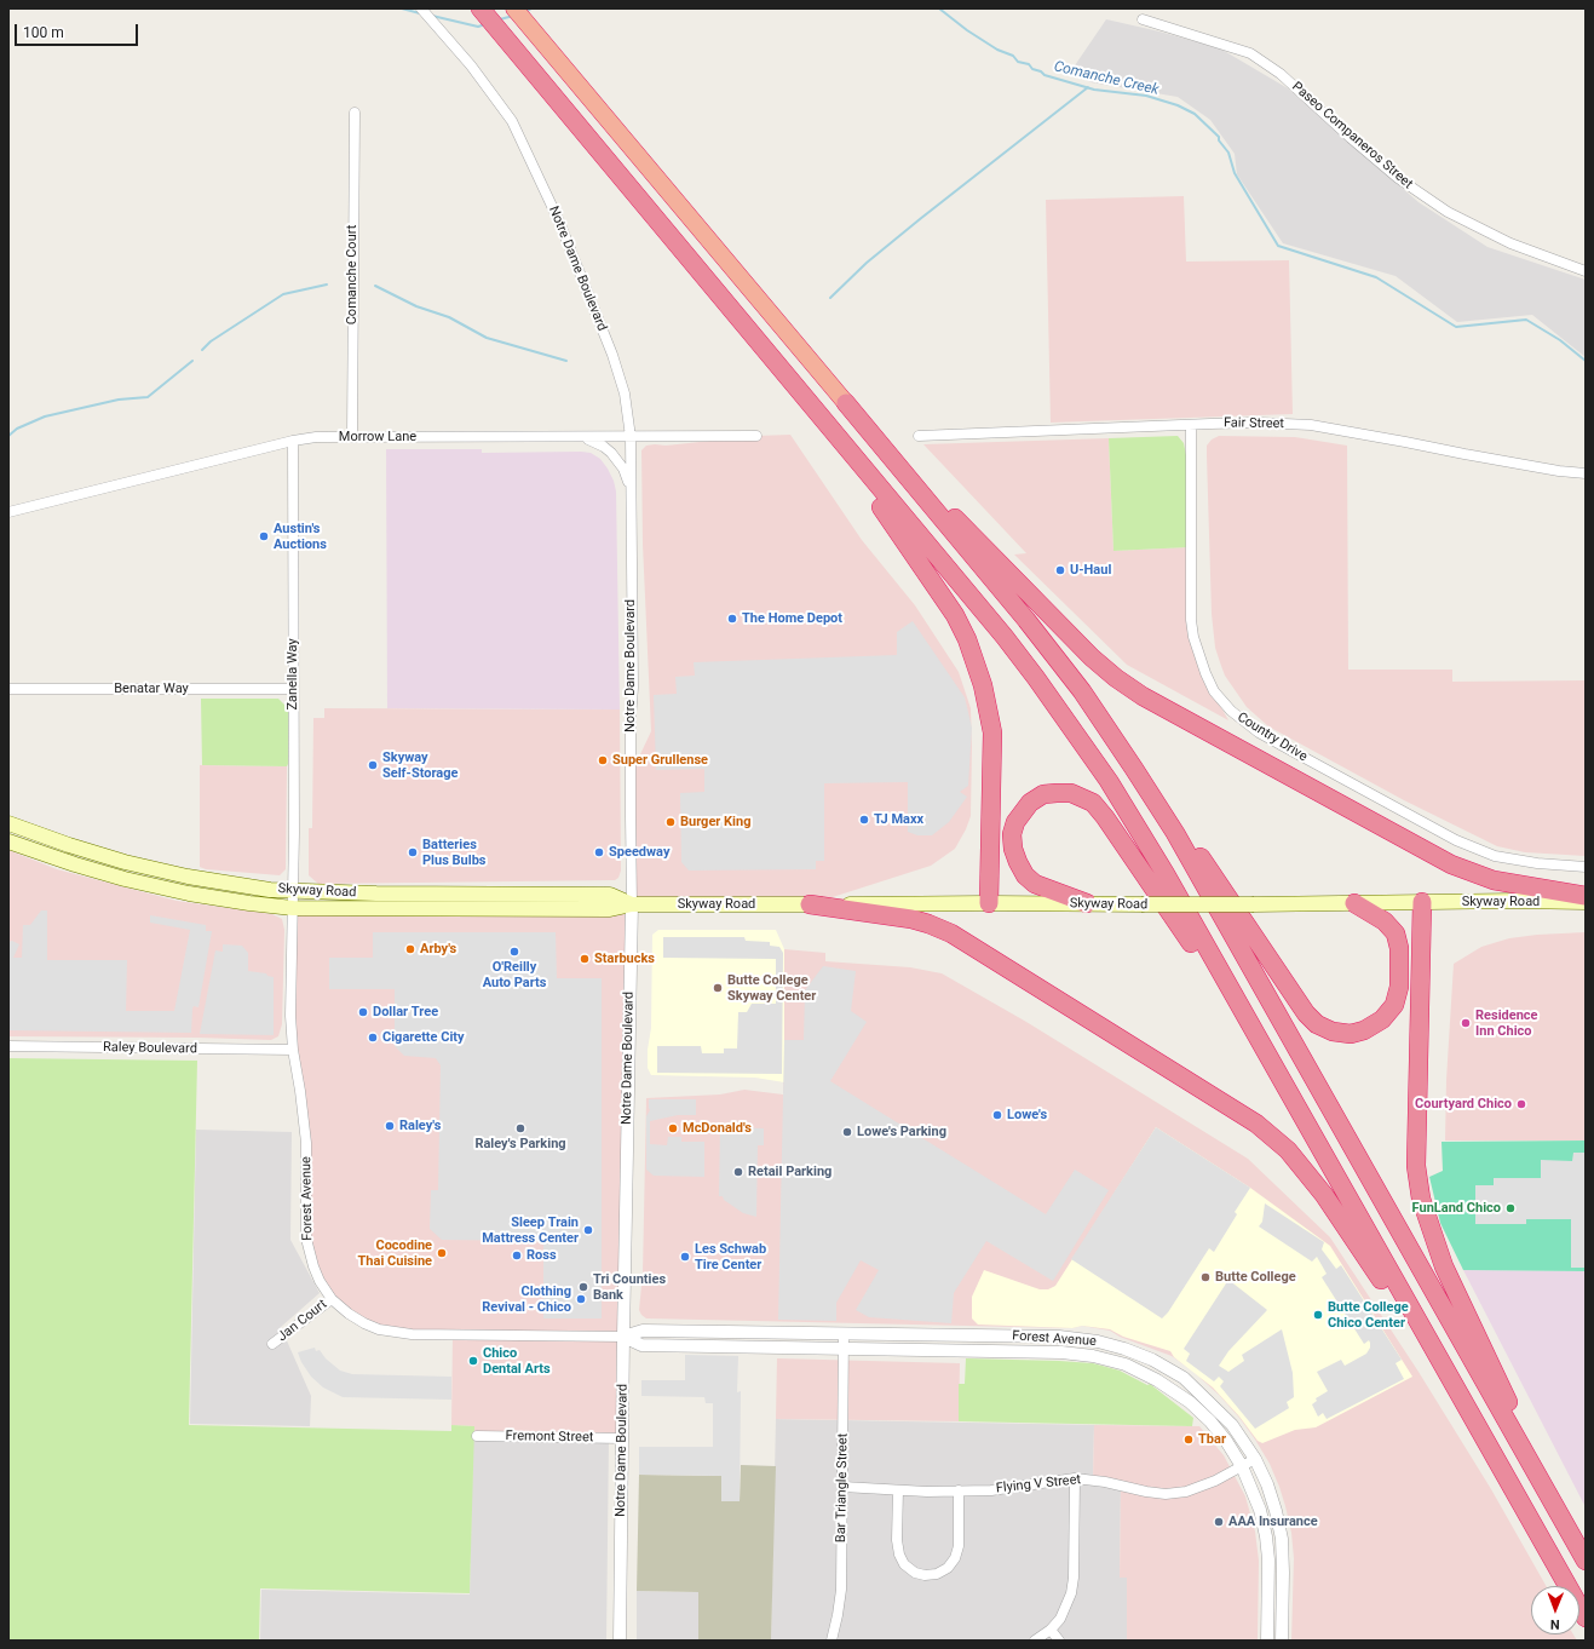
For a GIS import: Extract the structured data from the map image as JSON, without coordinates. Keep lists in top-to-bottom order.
{
  "streets": {
    "main road": ["Skyway Road"],
    "street": [
      "Paseo Companeros Street",
      "Notre Dame Boulevard",
      "Comanche Court",
      "Fair Street",
      "Morrow Lane",
      "Zanella Way",
      "Benatar Way",
      "Country Drive",
      "Raley Boulevard",
      "Forest Avenue",
      "Jan Court",
      "Fremont Street",
      "Flying V Street",
      "Bar Triangle Street"
    ]
  },
  "crossings": [
    ["Notre Dame Boulevard", "Morrow Lane"],
    ["Notre Dame Boulevard", "Skyway Road"],
    ["Notre Dame Boulevard", "Forest Avenue"],
    ["Notre Dame Boulevard", "Fremont Street"],
    ["Comanche Court", "Morrow Lane"],
    ["Fair Street", "Country Drive"],
    ["Morrow Lane", "Zanella Way"],
    ["Zanella Way", "Benatar Way"],
    ["Zanella Way", "Skyway Road"],
    ["Zanella Way", "Forest Avenue"],
    ["Skyway Road", "Forest Avenue"],
    ["Raley Boulevard", "Forest Avenue"],
    ["Forest Avenue", "Jan Court"],
    ["Forest Avenue", "Flying V Street"],
    ["Forest Avenue", "Bar Triangle Street"],
    ["Flying V Street", "Bar Triangle Street"]
  ],
  "water": ["Comanche Creek"],
  "places": [
    "Austin's Auctions",
    "U-Haul",
    "The Home Depot",
    "Super Grullense",
    "Skyway Self-Storage",
    "TJ Maxx",
    "Burger King",
    "Batteries Plus Bulbs",
    "Speedway",
    "Arby's",
    "O'Reilly Auto Parts",
    "Starbucks",
    "Butte College Skyway Center",
    "Dollar Tree",
    "Residence Inn Chico",
    "Cigarette City",
    "Courtyard Chico",
    "Lowe's",
    "Raley's",
    "Raley's Parking",
    "McDonald's",
    "Lowe's Parking",
    "Retail Parking",
    "FunLand Chico",
    "Sleep Train Mattress Center",
    "Cocodine Thai Cuisine",
    "Ross",
    "Les Schwab Tire Center",
    "Butte College",
    "Tri Counties Bank",
    "Clothing Revival - Chico",
    "Butte College Chico Center",
    "Chico Dental Arts",
    "Tbar",
    "AAA Insurance"
  ],
  "scale_bar": "100 m",
  "north": "bottom"
}
